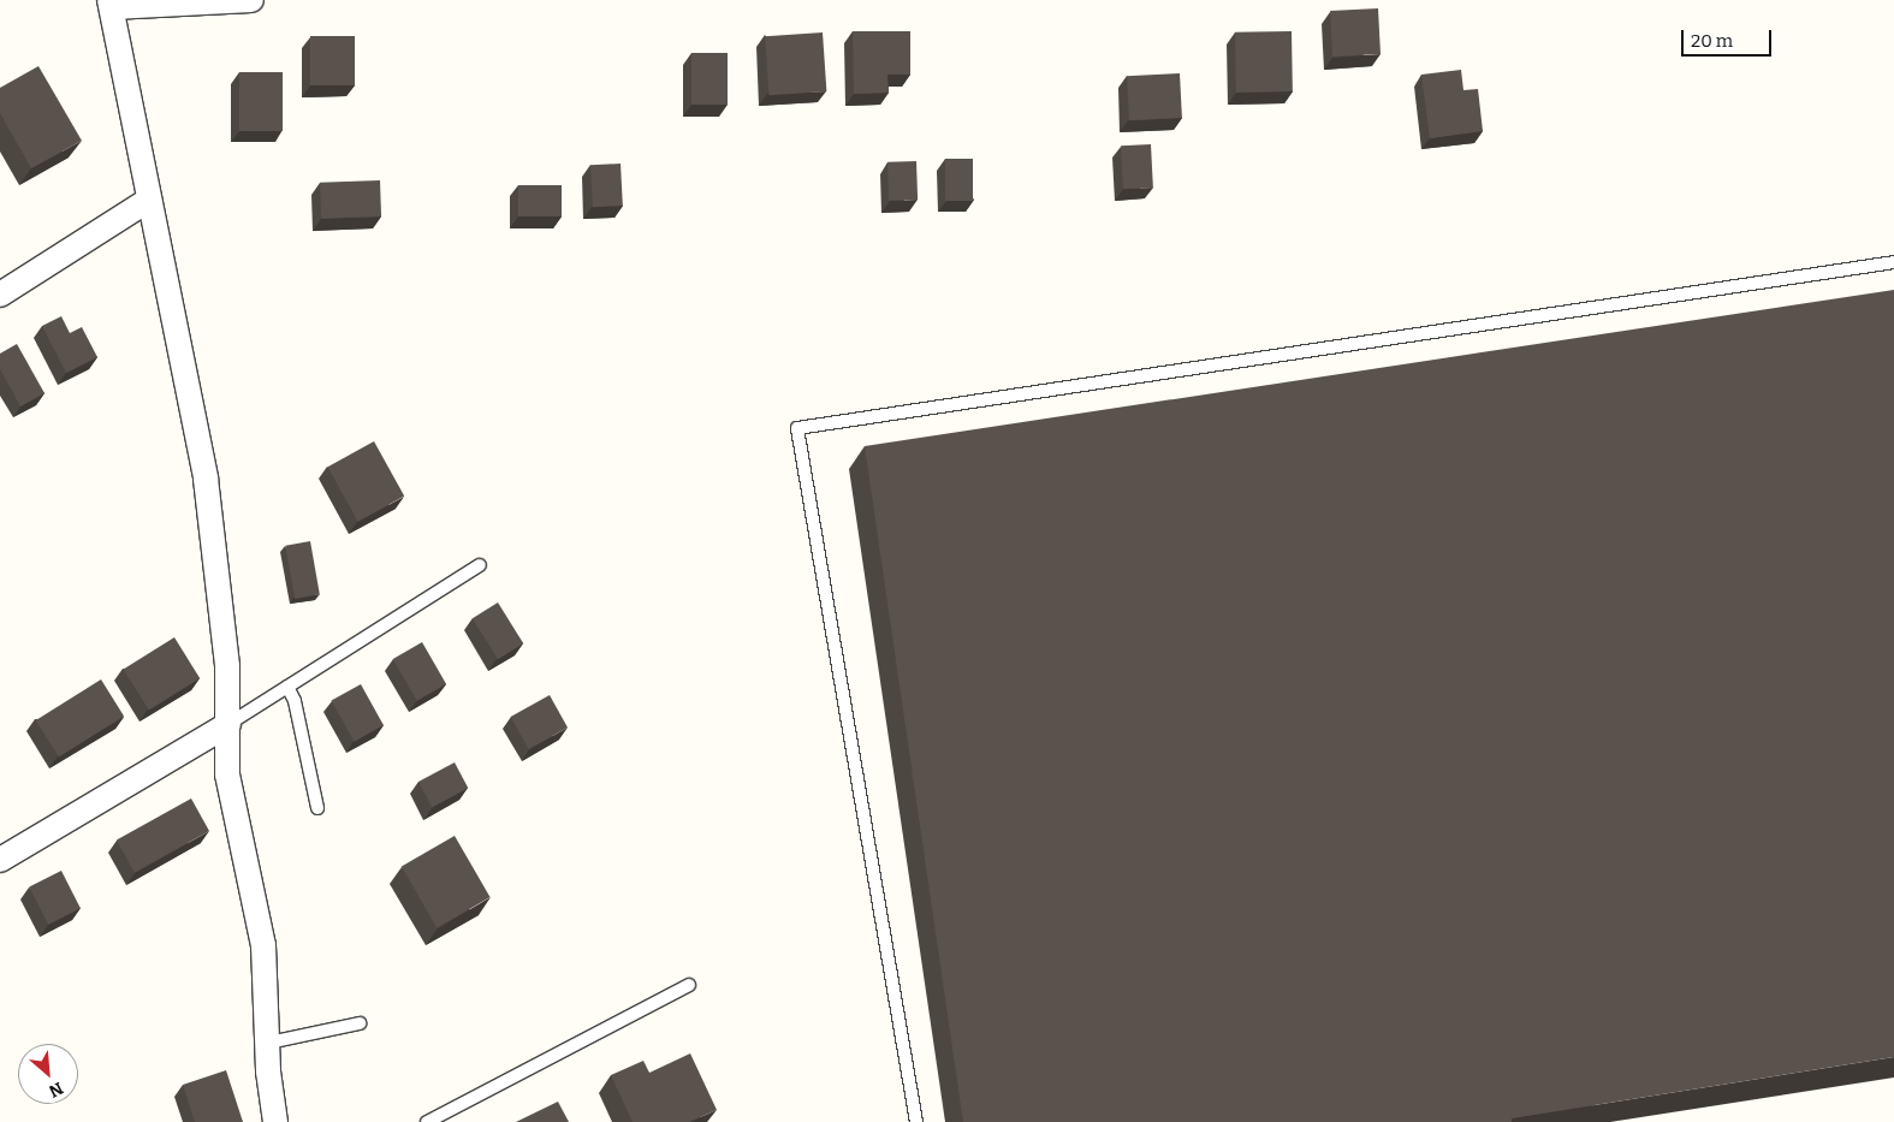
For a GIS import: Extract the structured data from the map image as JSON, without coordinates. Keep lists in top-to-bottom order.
{
  "scale_bar": "20 m",
  "north": "bottom right"
}
